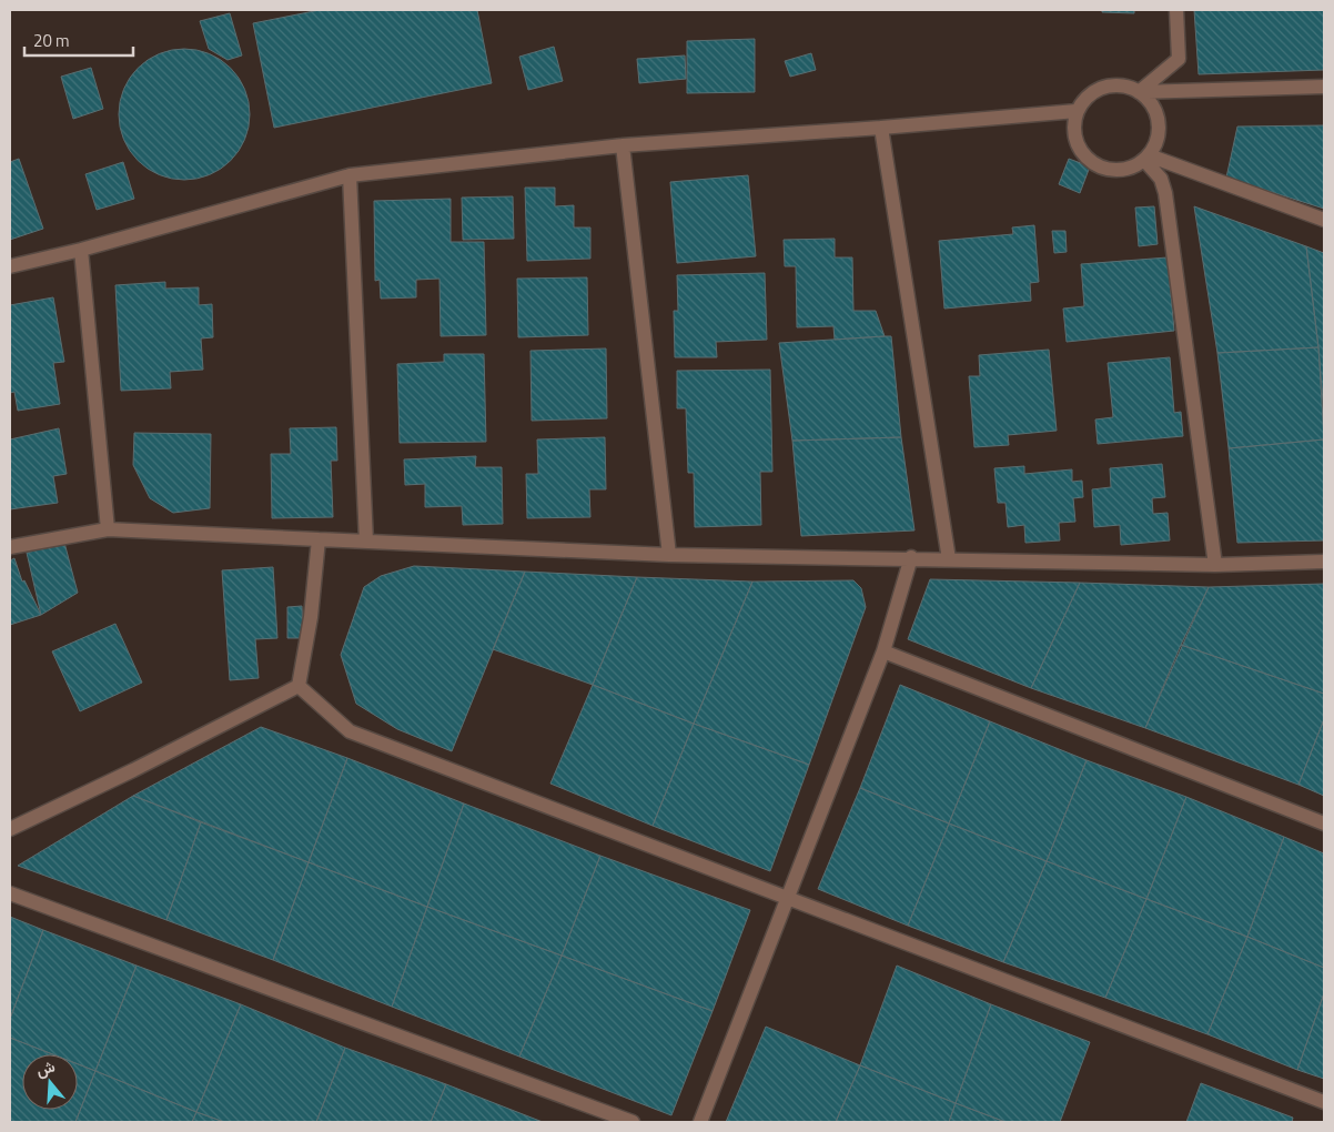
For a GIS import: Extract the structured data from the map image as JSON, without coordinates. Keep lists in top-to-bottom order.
{
  "scale_bar": "20 m",
  "north": "top"
}
